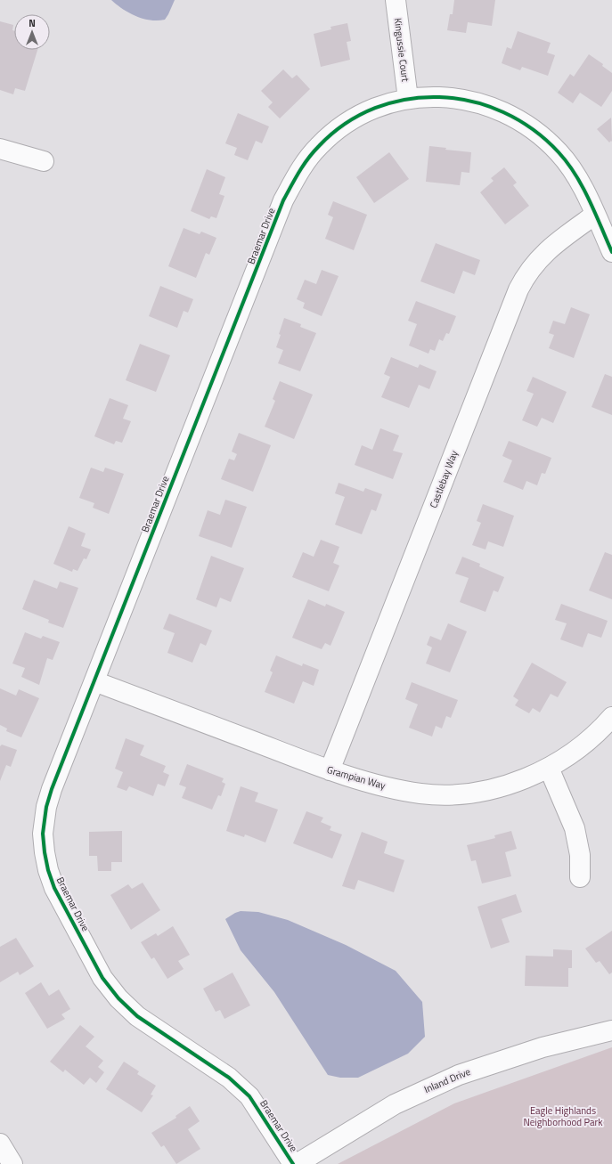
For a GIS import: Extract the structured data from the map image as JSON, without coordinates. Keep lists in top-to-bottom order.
{
  "streets": {
    "street": [
      "Kingussie Court",
      "Braemar Drive",
      "Castlebay Way",
      "Grampian Way",
      "Inland Drive"
    ]
  },
  "crossings": [
    ["Kingussie Court", "Braemar Drive"],
    ["Braemar Drive", "Castlebay Way"],
    ["Braemar Drive", "Grampian Way"],
    ["Castlebay Way", "Grampian Way"]
  ],
  "parks": ["Eagle Highlands Neighborhood Park"],
  "north": "top"
}
